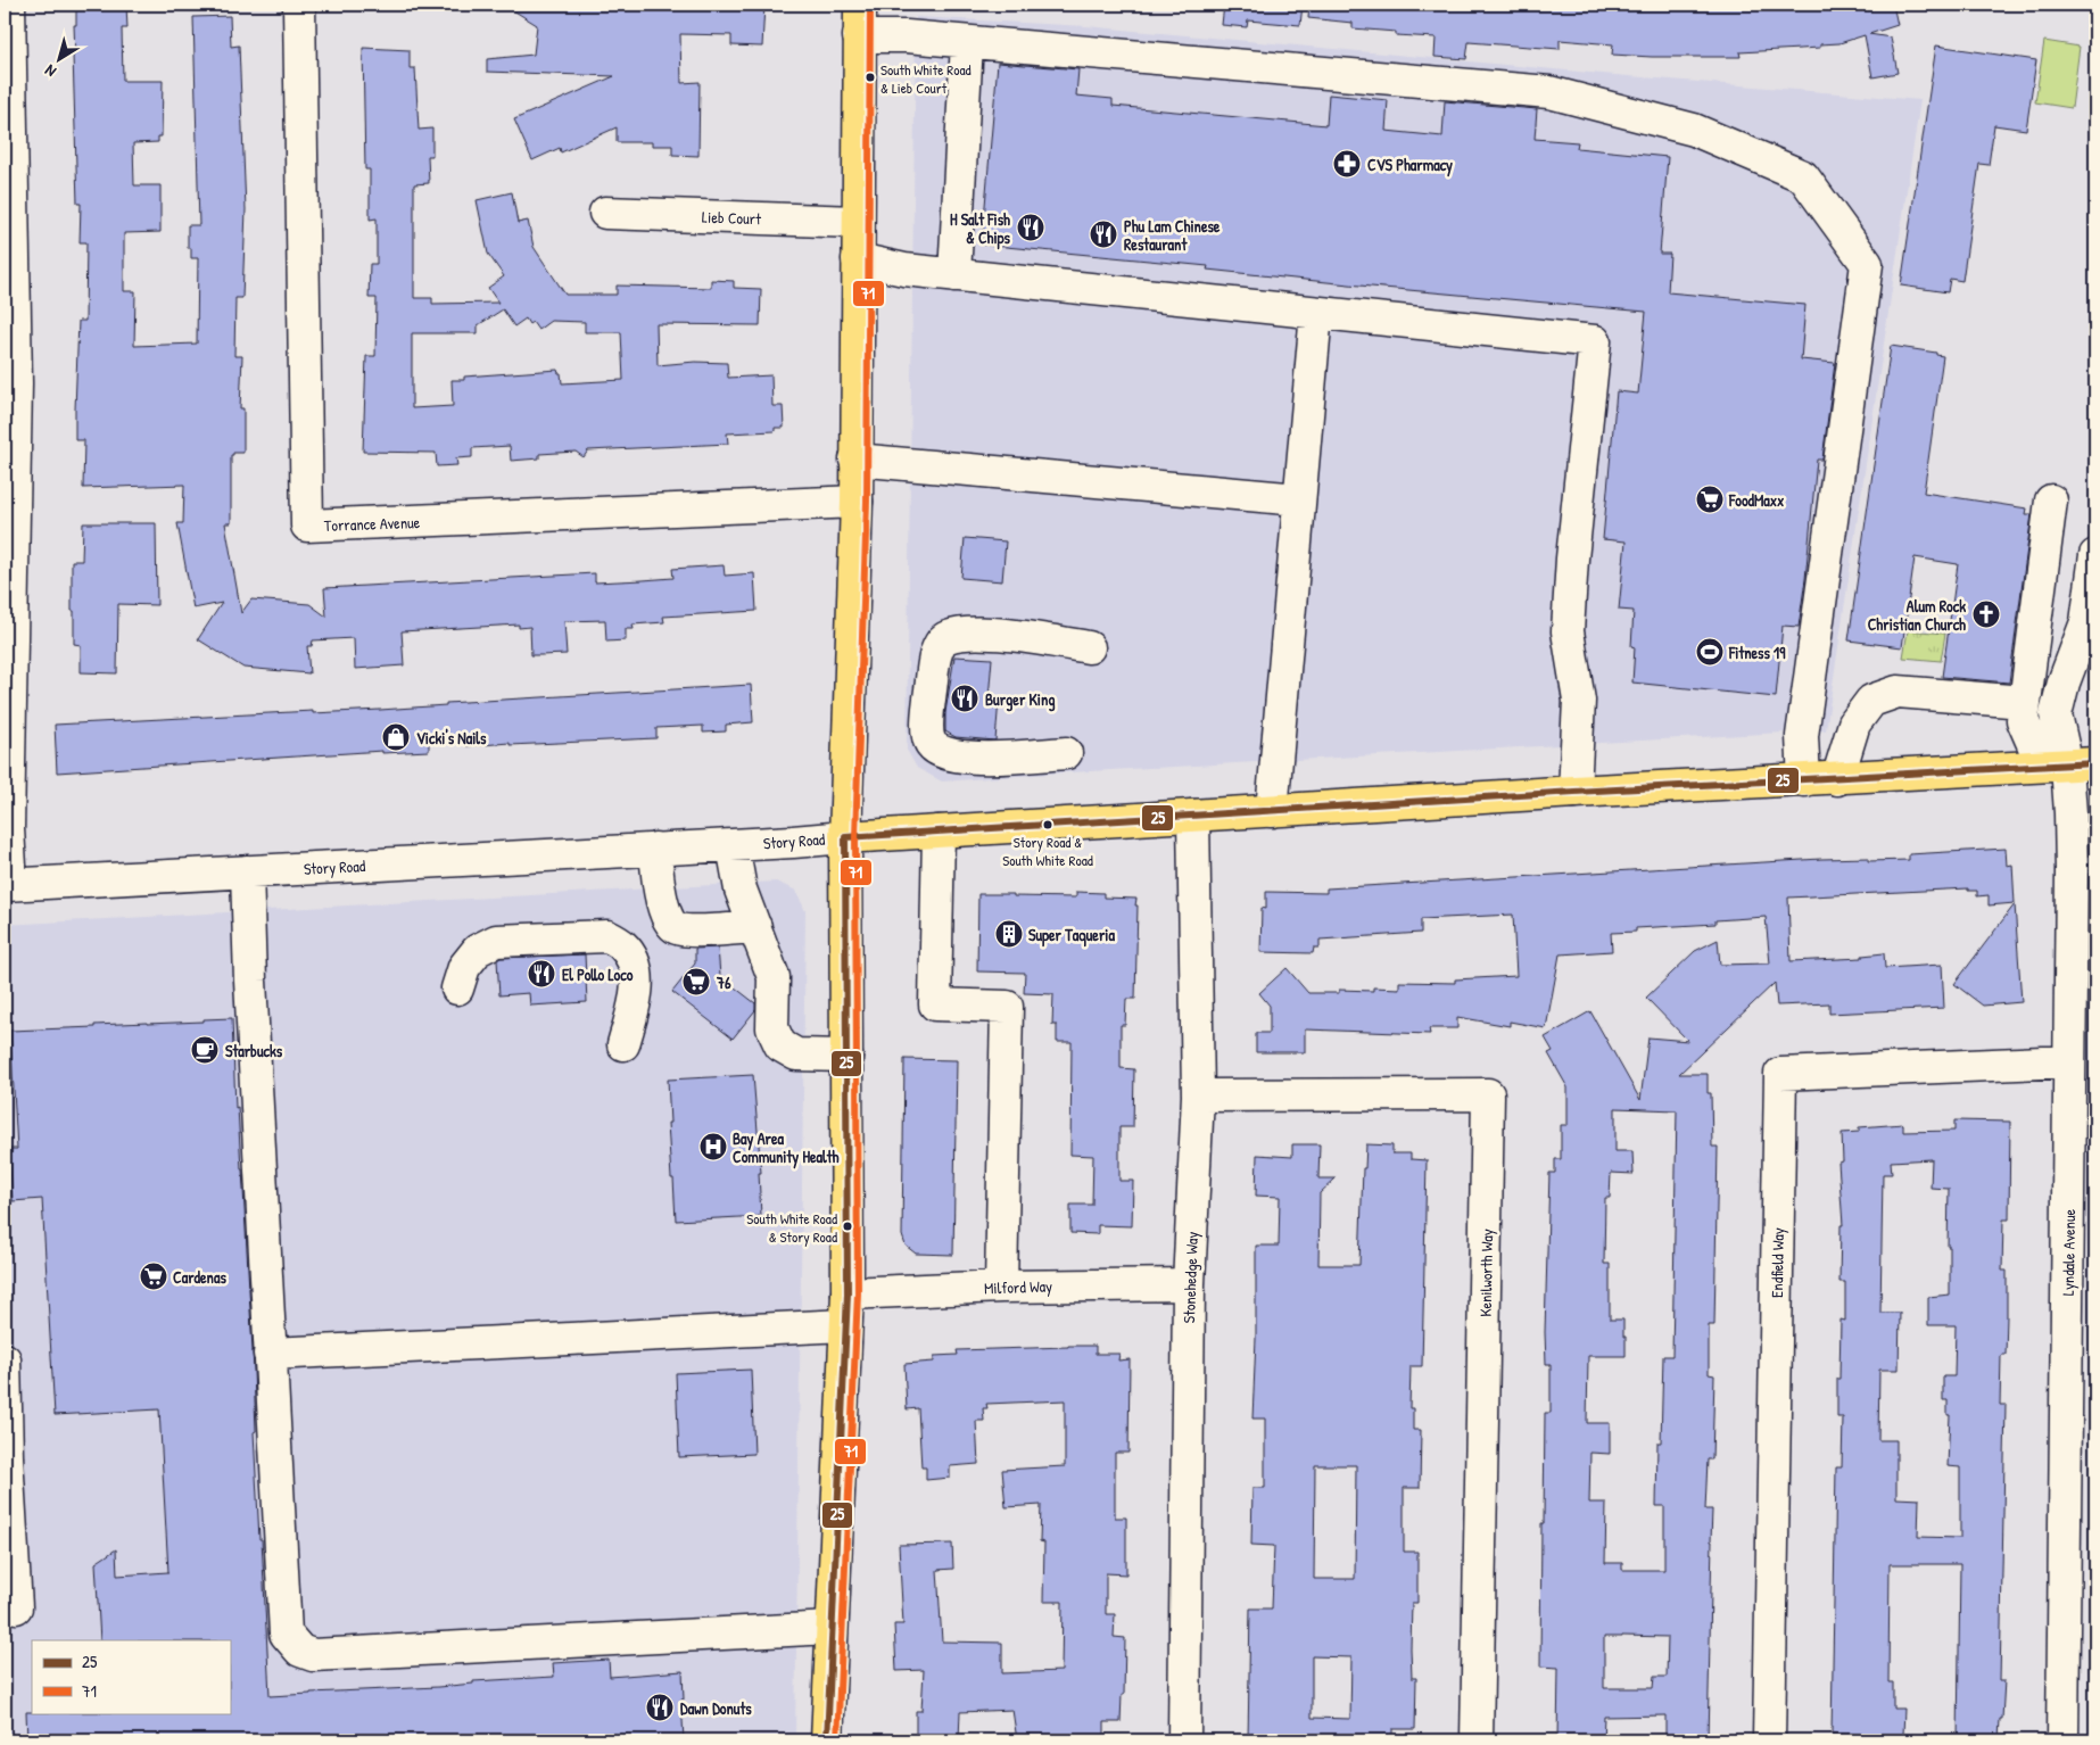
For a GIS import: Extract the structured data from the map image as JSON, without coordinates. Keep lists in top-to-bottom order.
{
  "streets": {
    "main road": ["Story Road"],
    "street": [
      "Lieb Court",
      "Torrance Avenue",
      "Lyndale Avenue",
      "Endfield Way",
      "Kenilworth Way",
      "Stonehedge Way",
      "Milford Way"
    ]
  },
  "crossings": [
    ["Story Road", "Lyndale Avenue"],
    ["Story Road", "Stonehedge Way"],
    ["Lyndale Avenue", "Endfield Way"],
    ["Kenilworth Way", "Stonehedge Way"],
    ["Stonehedge Way", "Milford Way"]
  ],
  "places": {
    "other": ["South White Road & Lieb Court", "Story Road & South White Road", "South White Road & Story Road"],
    "pharmacy": ["CVS Pharmacy"],
    "restaurant": [
      "H Salt Fish & Chips",
      "Phu Lam Chinese Restaurant",
      "Burger King",
      "El Pollo Loco",
      "Dawn Donuts"
    ],
    "supermarket": ["FoodMaxx", "76", "Cardenas"],
    "church": ["Alum Rock Christian Church"],
    "sports": ["Fitness 19"],
    "shop": ["Vicki's Nails"],
    "building": ["Super Taqueria"],
    "cafe": ["Starbucks"],
    "hospital": ["Bay Area Community Health"]
  },
  "lines": ["transit line 71", "transit line 25"],
  "legend": ["25", "71"],
  "north": "bottom left"
}
